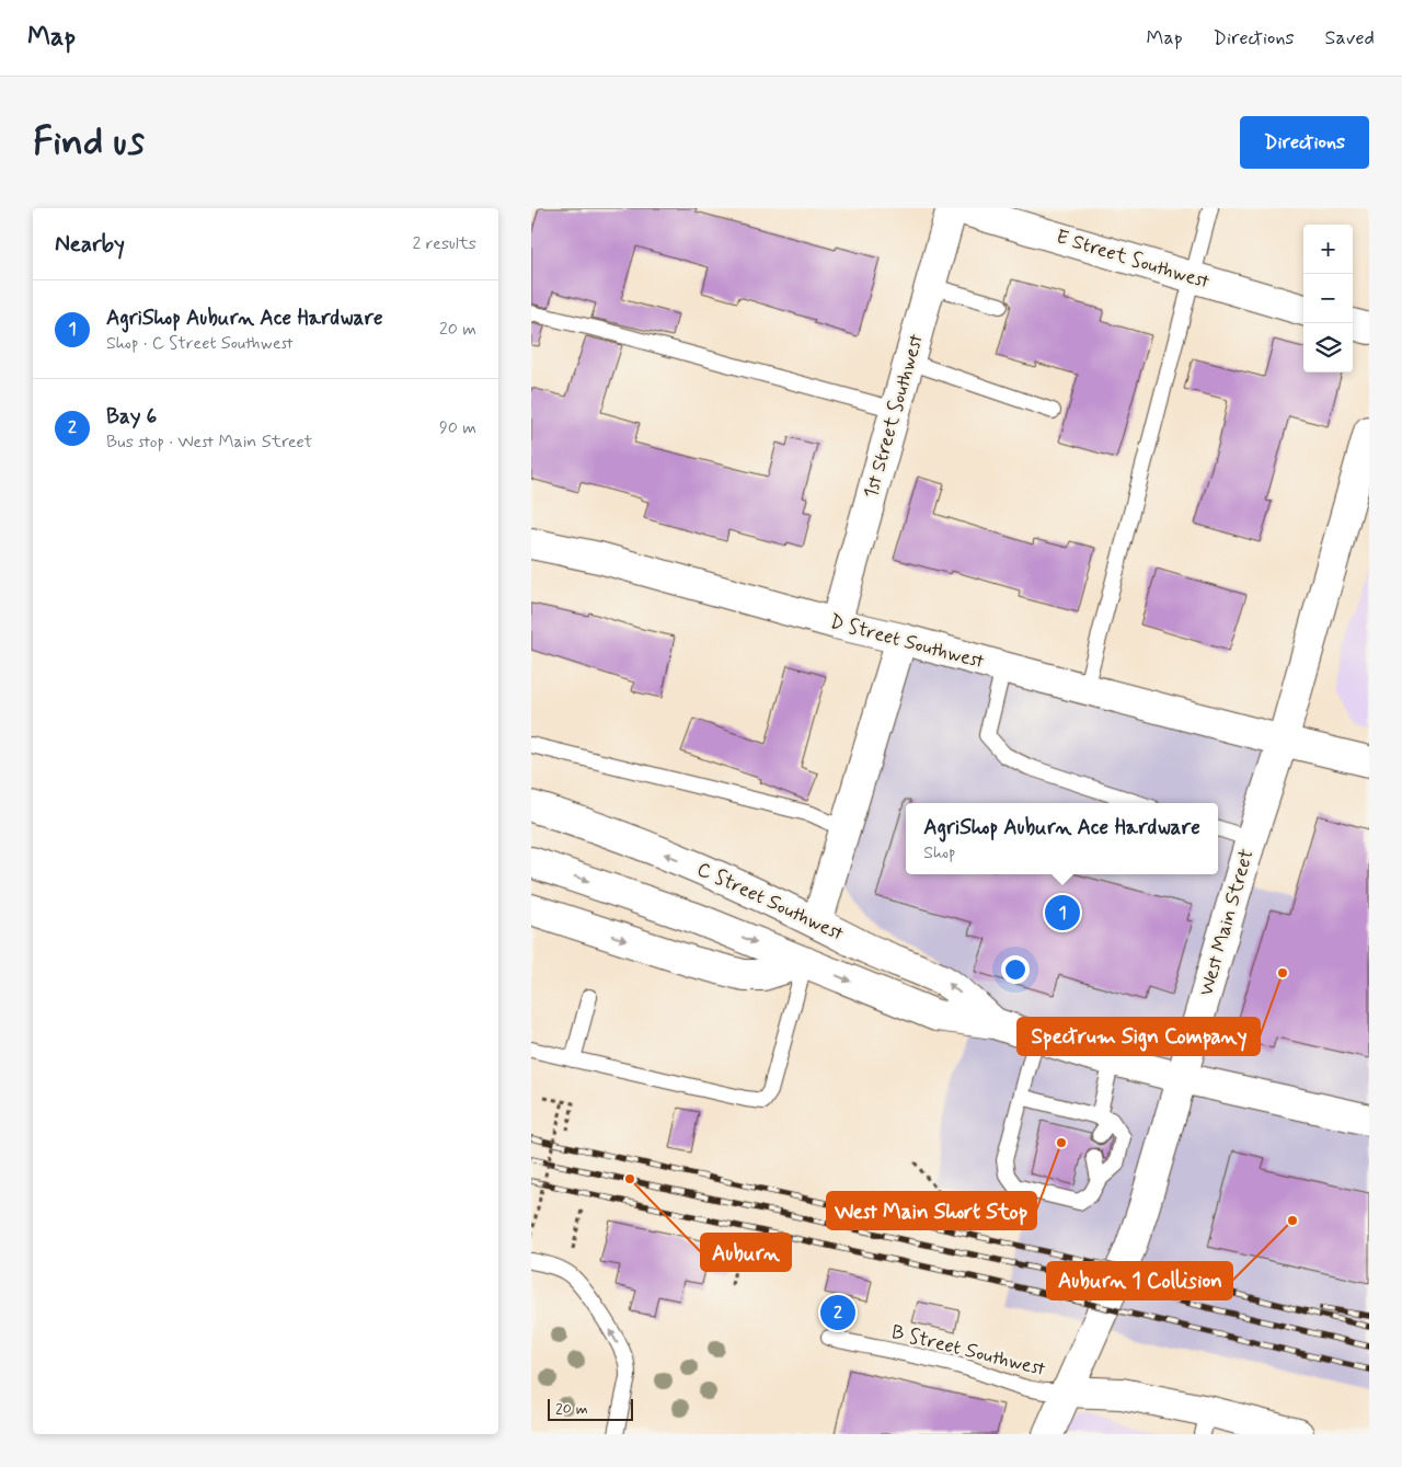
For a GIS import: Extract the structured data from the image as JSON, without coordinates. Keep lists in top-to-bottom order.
{
  "streets": {
    "main road": [
      "E Street Southwest",
      "1st Street Southwest",
      "D Street Southwest",
      "C Street Southwest",
      "West Main Street"
    ],
    "lane": ["B Street Southwest"]
  },
  "crossings": [
    ["1st Street Southwest", "D Street Southwest"],
    ["D Street Southwest", "West Main Street"],
    ["C Street Southwest", "West Main Street"],
    ["West Main Street", "B Street Southwest"]
  ],
  "places": [
    "Spectrum Sign Company",
    "West Main Short Stop",
    "Auburn",
    "Auburn 1 Collision"
  ],
  "scale_bar": "20 m",
  "page": {
    "header": "Map",
    "nav": ["Map", "Directions", "Saved"],
    "buttons": "Directions",
    "title": "Find us",
    "heading": ["Nearby", "2 results"],
    "map_buttons": ["+", "−"],
    "list": [
      {
        "mark": "1",
        "name": "AgriShop Auburn Ace Hardware",
        "note": "Shop · C Street Southwest",
        "value": "20 m"
      },
      {
        "mark": "2",
        "name": "Bay 6",
        "note": "Bus stop · West Main Street",
        "value": "90 m"
      }
    ],
    "popup": ["AgriShop Auburn Ace Hardware", "Shop"],
    "pins": ["1", "2"],
    "scale": "20 m"
  }
}
